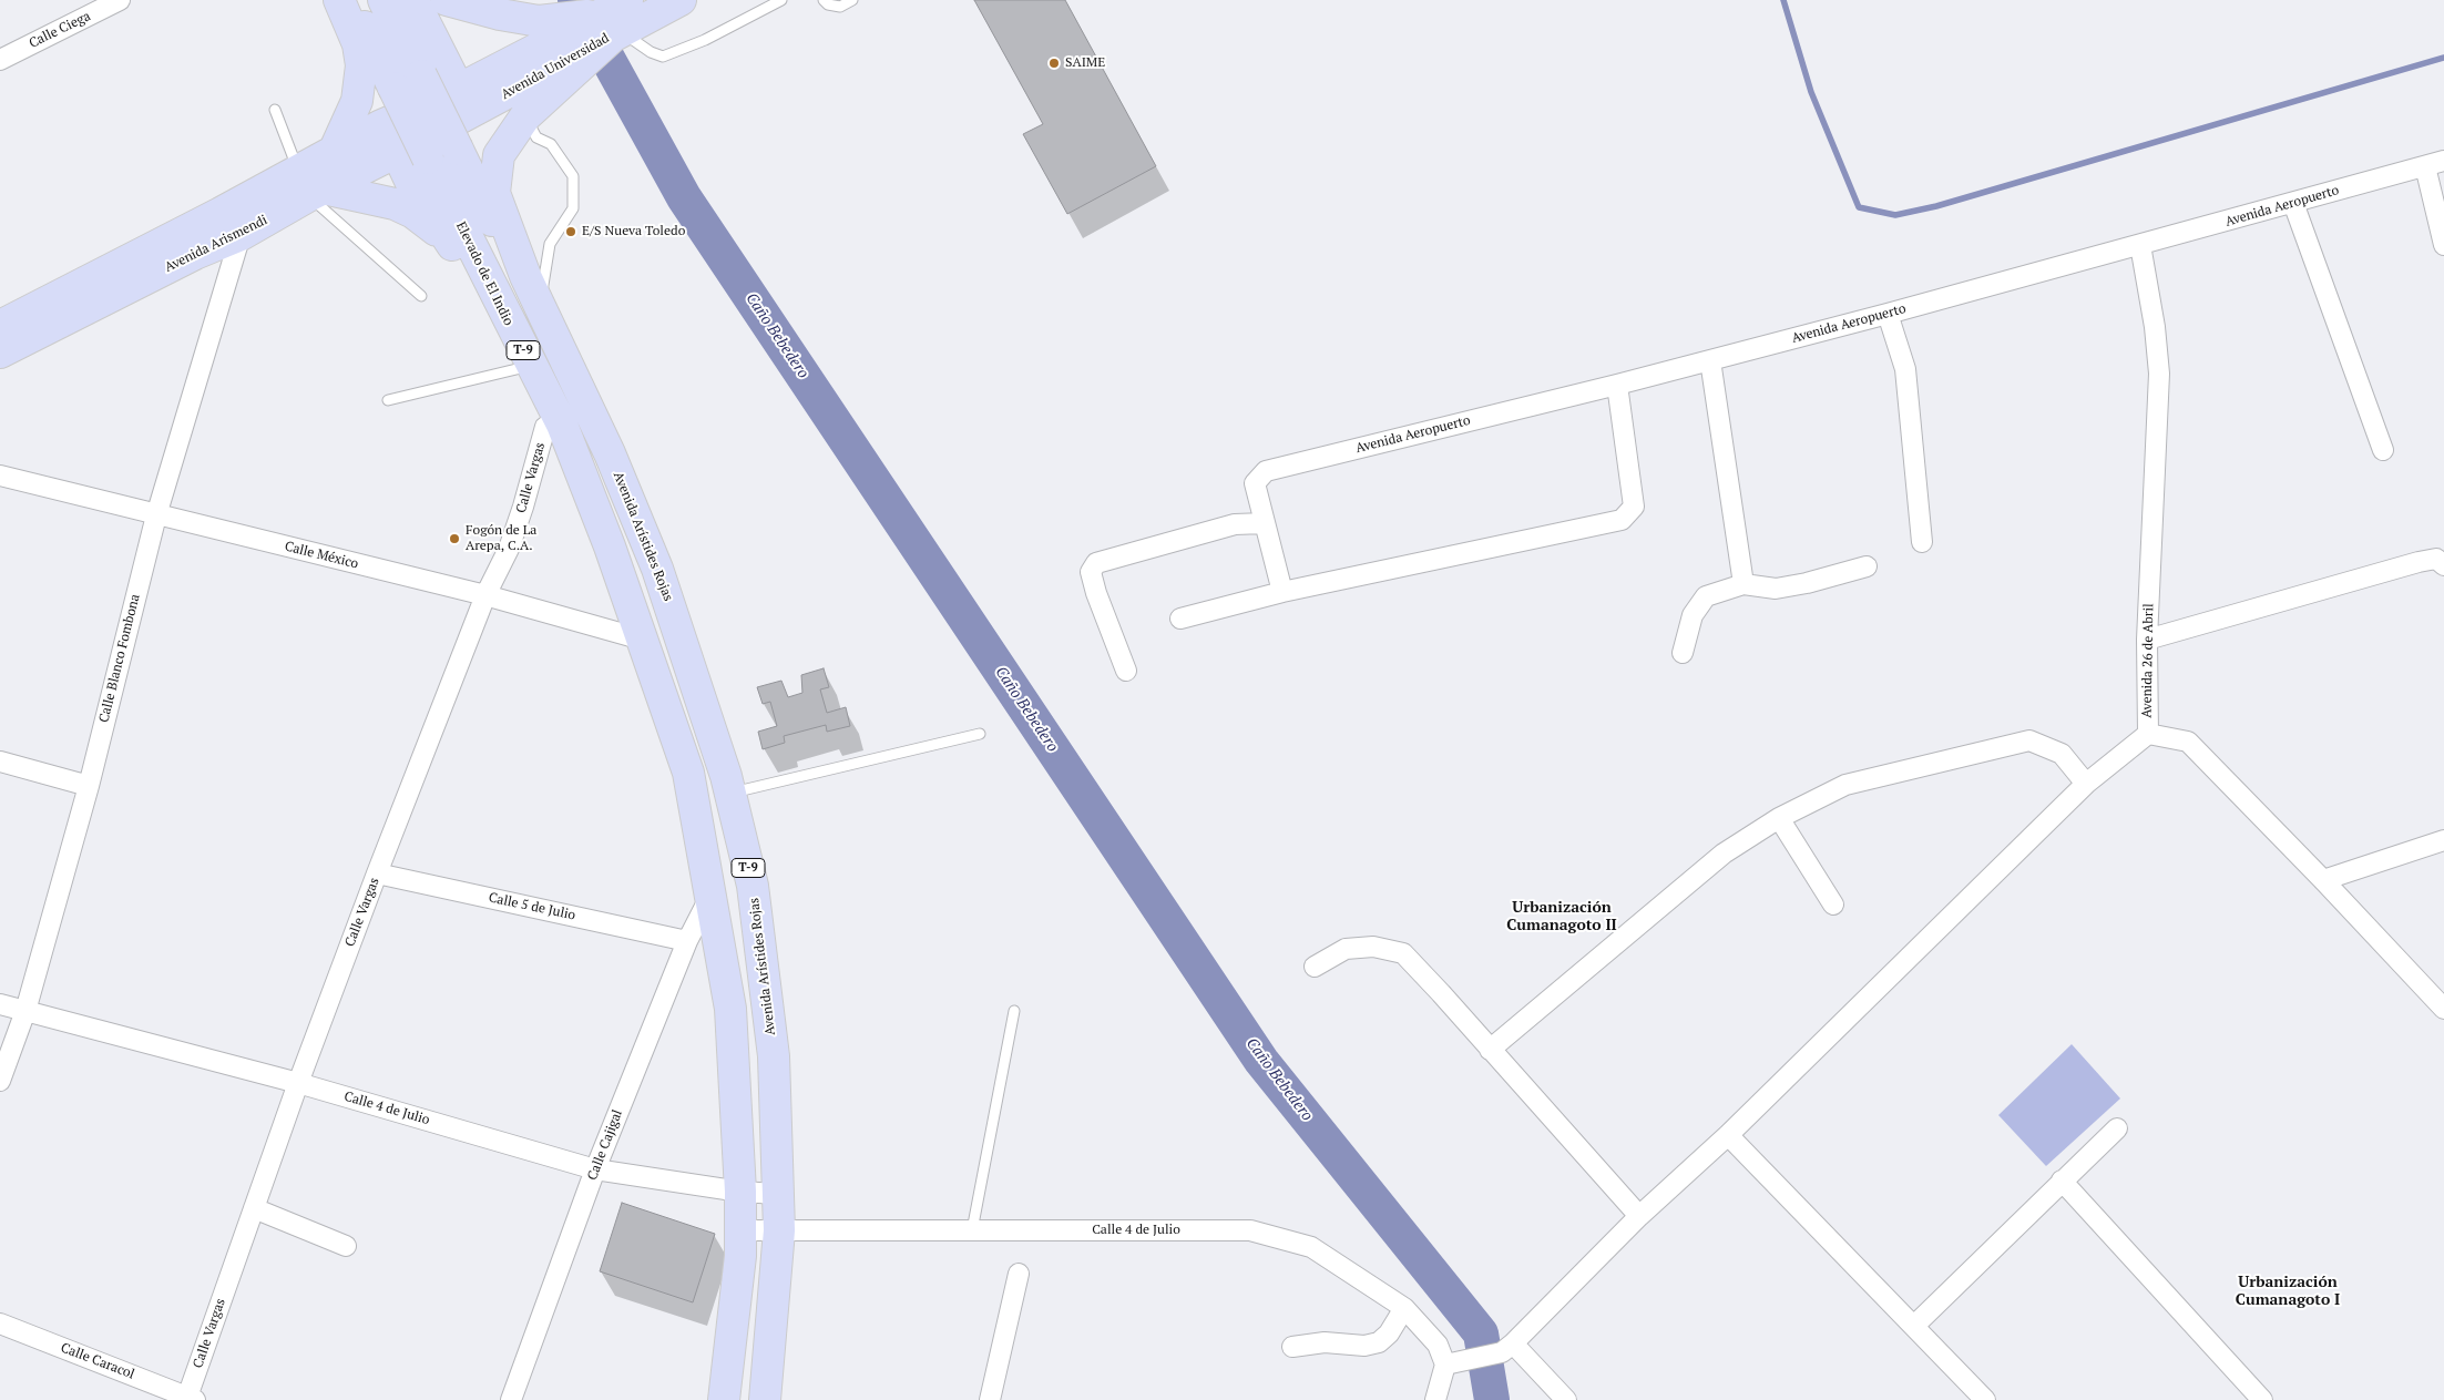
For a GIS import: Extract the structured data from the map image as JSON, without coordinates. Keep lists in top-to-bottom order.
{
  "streets": {
    "main road": [
      "Avenida Universidad",
      "Avenida Arismendi",
      "Elevado de El Indio",
      "T-9",
      "Avenida Arístides Rojas"
    ],
    "street": [
      "Calle Ciega",
      "Avenida Aeropuerto",
      "Calle Vargas",
      "Calle México",
      "Calle Blanco Fombona",
      "Avenida 26 de Abril",
      "Calle 5 de Julio",
      "Calle 4 de Julio",
      "Calle Cajigal",
      "Calle Caracol"
    ]
  },
  "crossings": [
    ["Avenida Universidad", "Avenida Arismendi"],
    ["Avenida Universidad", "Elevado de El Indio"],
    ["Avenida Universidad", "T-9"],
    ["Avenida Aeropuerto", "Avenida 26 de Abril"],
    ["Avenida Arismendi", "Elevado de El Indio"],
    ["Avenida Arismendi", "T-9"],
    ["Avenida Arismendi", "Calle Blanco Fombona"],
    ["Elevado de El Indio", "T-9"],
    ["T-9", "Calle Vargas"],
    ["T-9", "Avenida Arístides Rojas"],
    ["T-9", "Calle México"],
    ["T-9", "Calle 4 de Julio"],
    ["T-9", "Calle Cajigal"],
    ["Calle Vargas", "Calle México"],
    ["Calle Vargas", "Calle 5 de Julio"],
    ["Calle Vargas", "Calle 4 de Julio"],
    ["Calle Vargas", "Calle Caracol"],
    ["Avenida Arístides Rojas", "Calle 4 de Julio"],
    ["Calle México", "Calle Blanco Fombona"],
    ["Calle Blanco Fombona", "Calle 4 de Julio"],
    ["Calle 5 de Julio", "Calle Cajigal"],
    ["Calle 4 de Julio", "Calle Cajigal"]
  ],
  "districts": ["Urbanización Cumanagoto II", "Urbanización Cumanagoto I"],
  "water": ["Caño Bebedero"],
  "places": ["SAIME", "E/S Nueva Toledo", "Fogón de La Arepa, C.A."]
}
